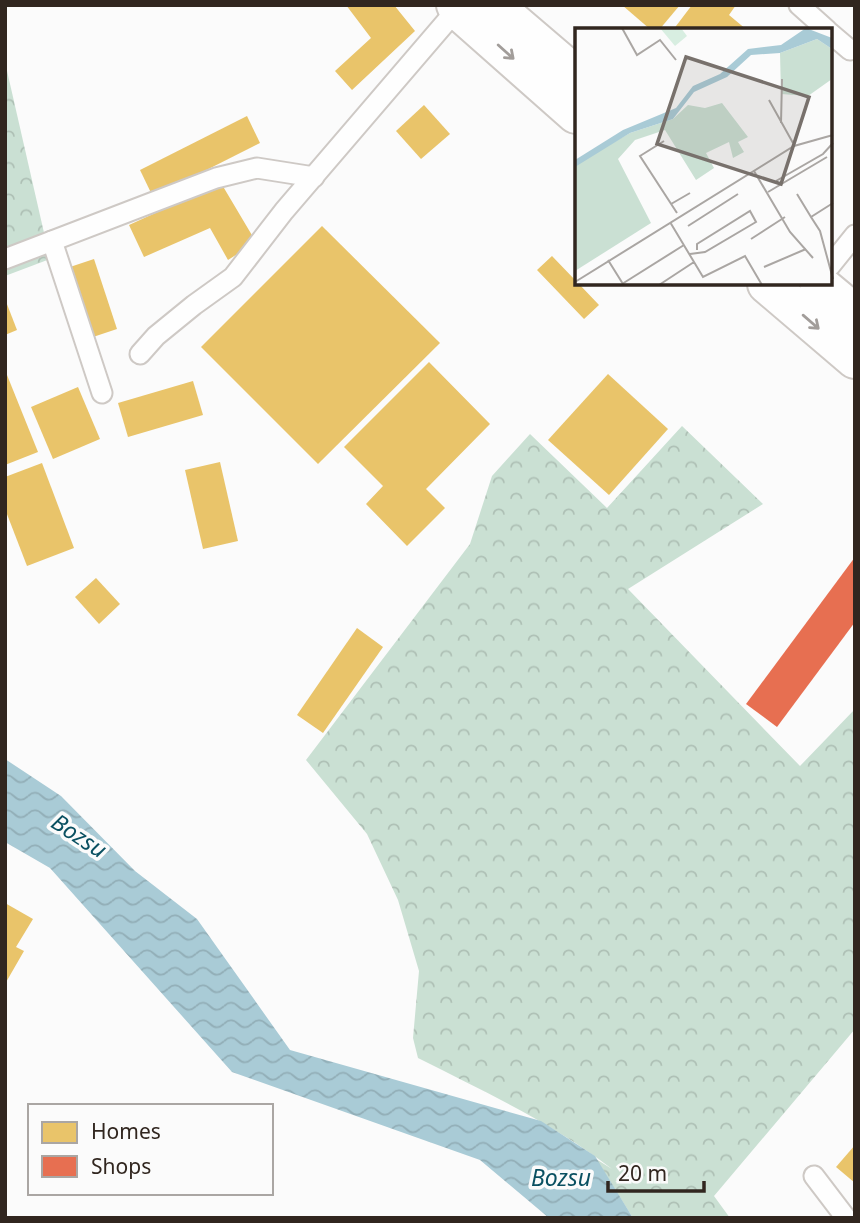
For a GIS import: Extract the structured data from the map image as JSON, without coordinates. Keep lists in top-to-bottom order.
{
  "water": ["Bozsu"],
  "legend": ["Homes", "Shops"],
  "scale_bar": "20 m"
}
